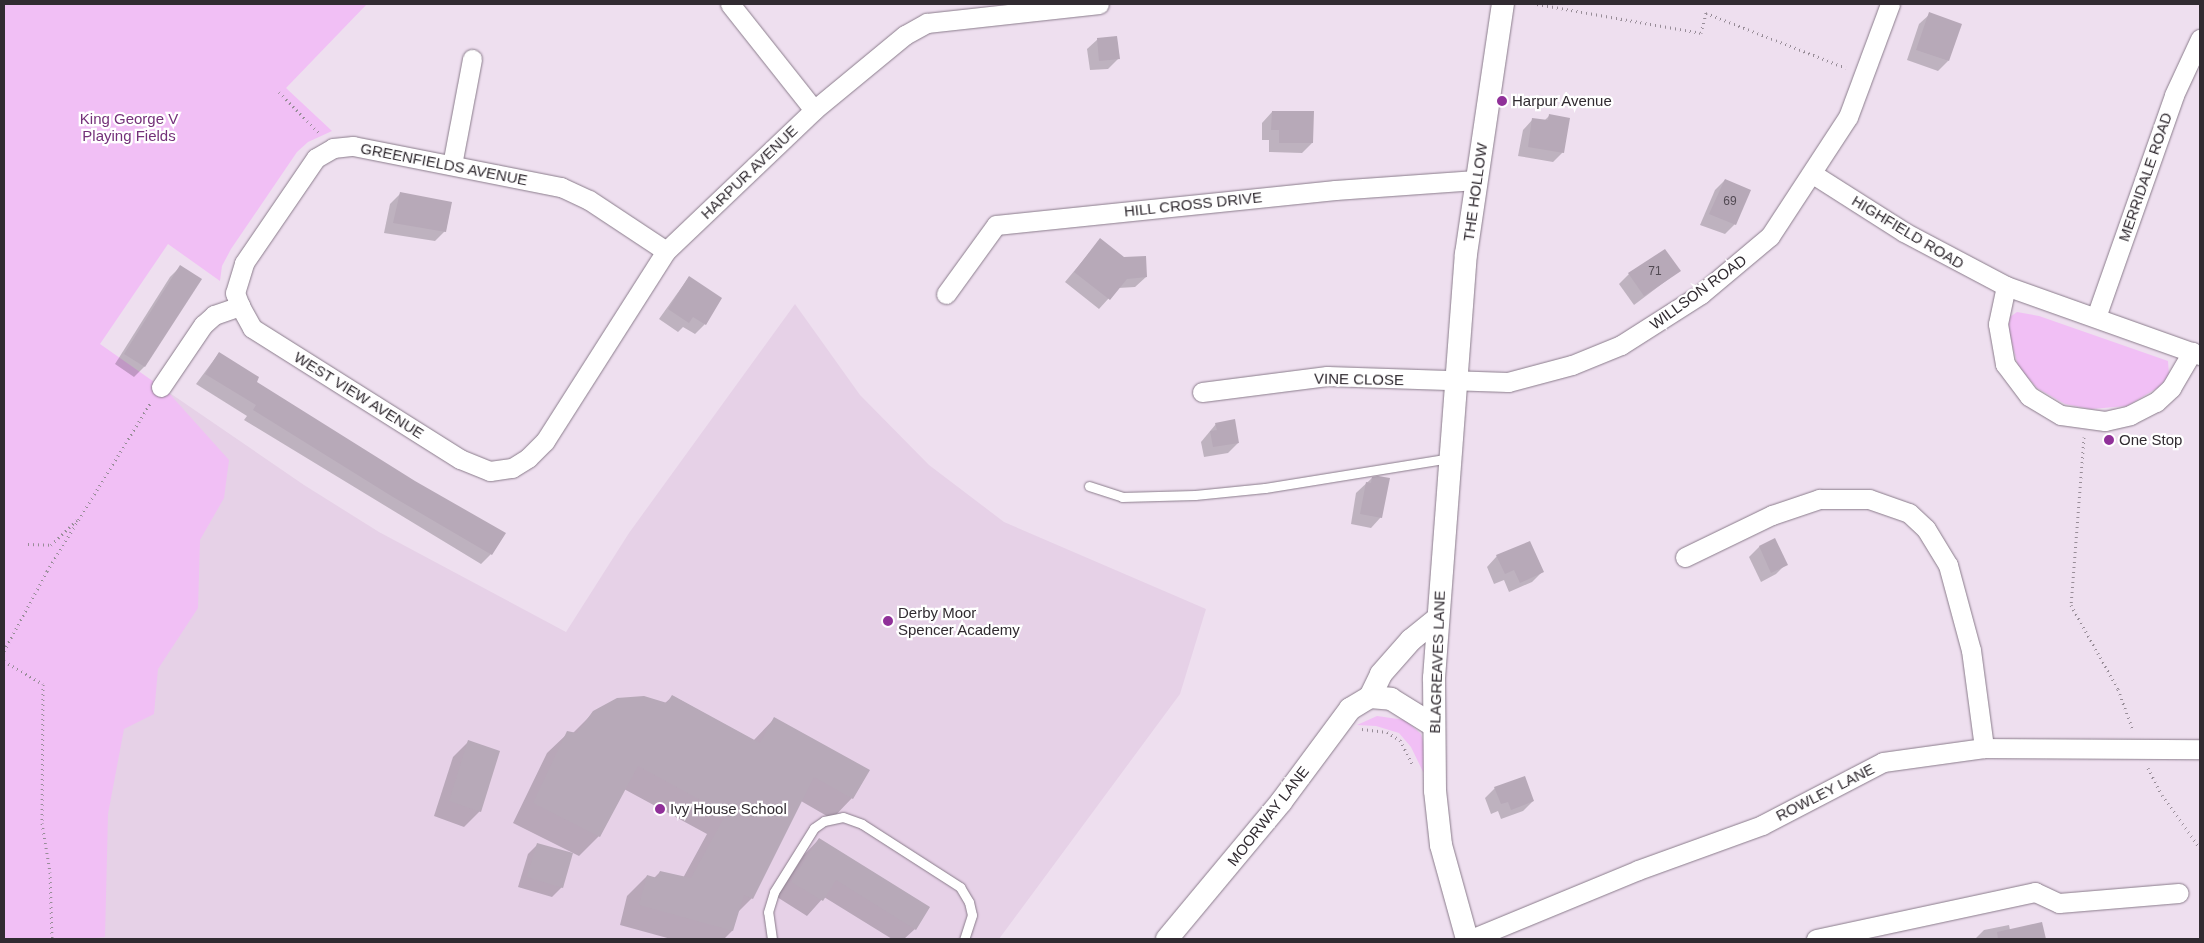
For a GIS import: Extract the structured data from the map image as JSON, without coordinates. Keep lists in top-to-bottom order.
{
  "streets": {
    "street": [
      "GREENFIELDS AVENUE",
      "HARPUR AVENUE",
      "MERRIDALE ROAD",
      "THE HOLLOW",
      "HILL CROSS DRIVE",
      "HIGHFIELD ROAD",
      "WILLSON ROAD",
      "VINE CLOSE",
      "WEST VIEW AVENUE",
      "BLAGREAVES LANE",
      "ROWLEY LANE",
      "MOORWAY LANE"
    ]
  },
  "crossings": [
    ["GREENFIELDS AVENUE", "HARPUR AVENUE"],
    ["HARPUR AVENUE", "WEST VIEW AVENUE"],
    ["MERRIDALE ROAD", "HIGHFIELD ROAD"],
    ["THE HOLLOW", "HILL CROSS DRIVE"],
    ["THE HOLLOW", "WILLSON ROAD"],
    ["THE HOLLOW", "VINE CLOSE"],
    ["THE HOLLOW", "BLAGREAVES LANE"],
    ["HIGHFIELD ROAD", "WILLSON ROAD"],
    ["WILLSON ROAD", "VINE CLOSE"],
    ["WILLSON ROAD", "BLAGREAVES LANE"],
    ["VINE CLOSE", "BLAGREAVES LANE"]
  ],
  "parks": ["King George V Playing Fields"],
  "places": [
    "Harpur Avenue",
    "One Stop",
    "Derby Moor Spencer Academy",
    "Ivy House School"
  ],
  "house_numbers": ["69", "71"]
}
